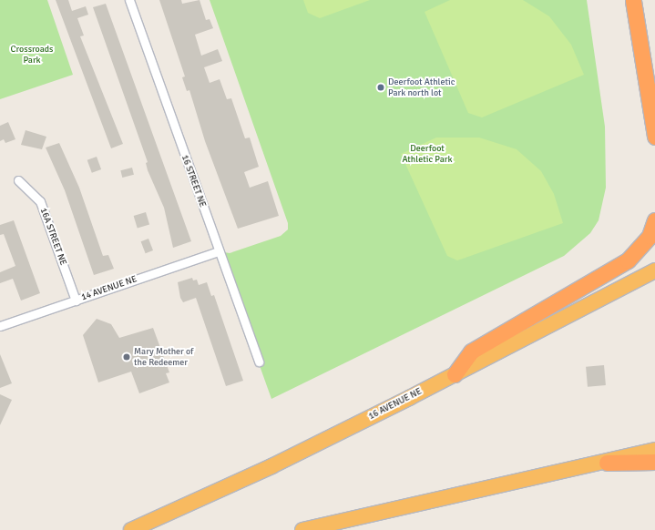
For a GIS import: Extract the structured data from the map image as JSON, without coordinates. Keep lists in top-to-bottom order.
{
  "streets": {
    "highway": ["16 AVENUE NE"],
    "street": ["16 STREET NE", "16A STREET NE", "14 AVENUE NE"]
  },
  "crossings": [
    ["16 STREET NE", "14 AVENUE NE"],
    ["16A STREET NE", "14 AVENUE NE"]
  ],
  "parks": ["Crossroads Park", "Deerfoot Athletic Park"],
  "places": ["Deerfoot Athletic Park north lot", "Mary Mother of the Redeemer"]
}
